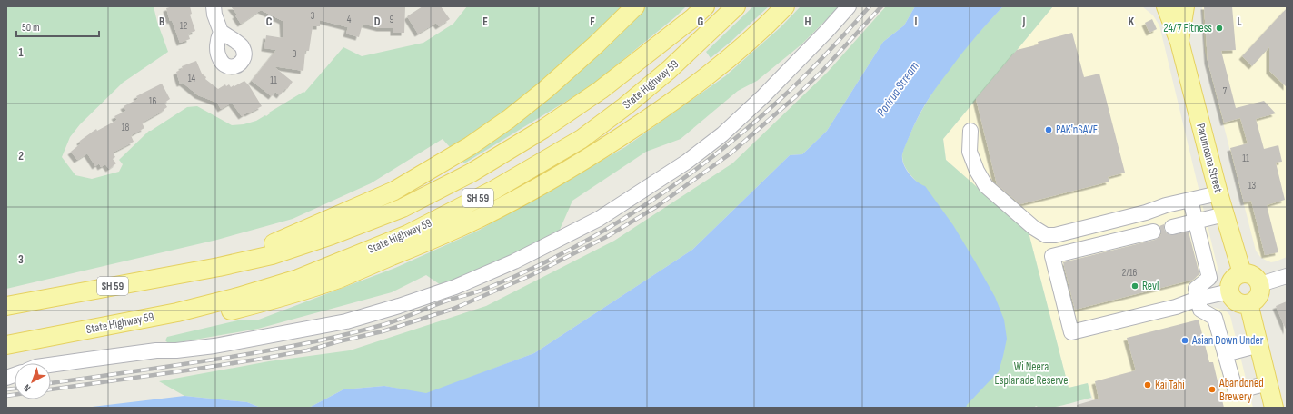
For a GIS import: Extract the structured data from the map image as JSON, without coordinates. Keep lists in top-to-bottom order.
{
  "streets": {
    "main road": ["State Highway 59", "Parumoana Street", "SH 59"]
  },
  "water": ["Porirua Stream"],
  "parks": ["Wi Neera Esplanade Reserve"],
  "places": [
    "24/7 Fitness",
    "PAK'nSAVE",
    "Revl",
    "Asian Down Under",
    "Kai Tahi",
    "Abandoned Brewery"
  ],
  "house_numbers": [
    "3",
    "4",
    "9",
    "12",
    "9",
    "14",
    "11",
    "7",
    "16",
    "18",
    "11",
    "13",
    "2/16"
  ],
  "scale_bar": "50 m",
  "north": "bottom left",
  "grid": {
    "columns": [
      "B",
      "C",
      "D",
      "E",
      "F",
      "G",
      "H",
      "I",
      "J",
      "K",
      "L"
    ],
    "rows": ["1", "2", "3"]
  }
}
